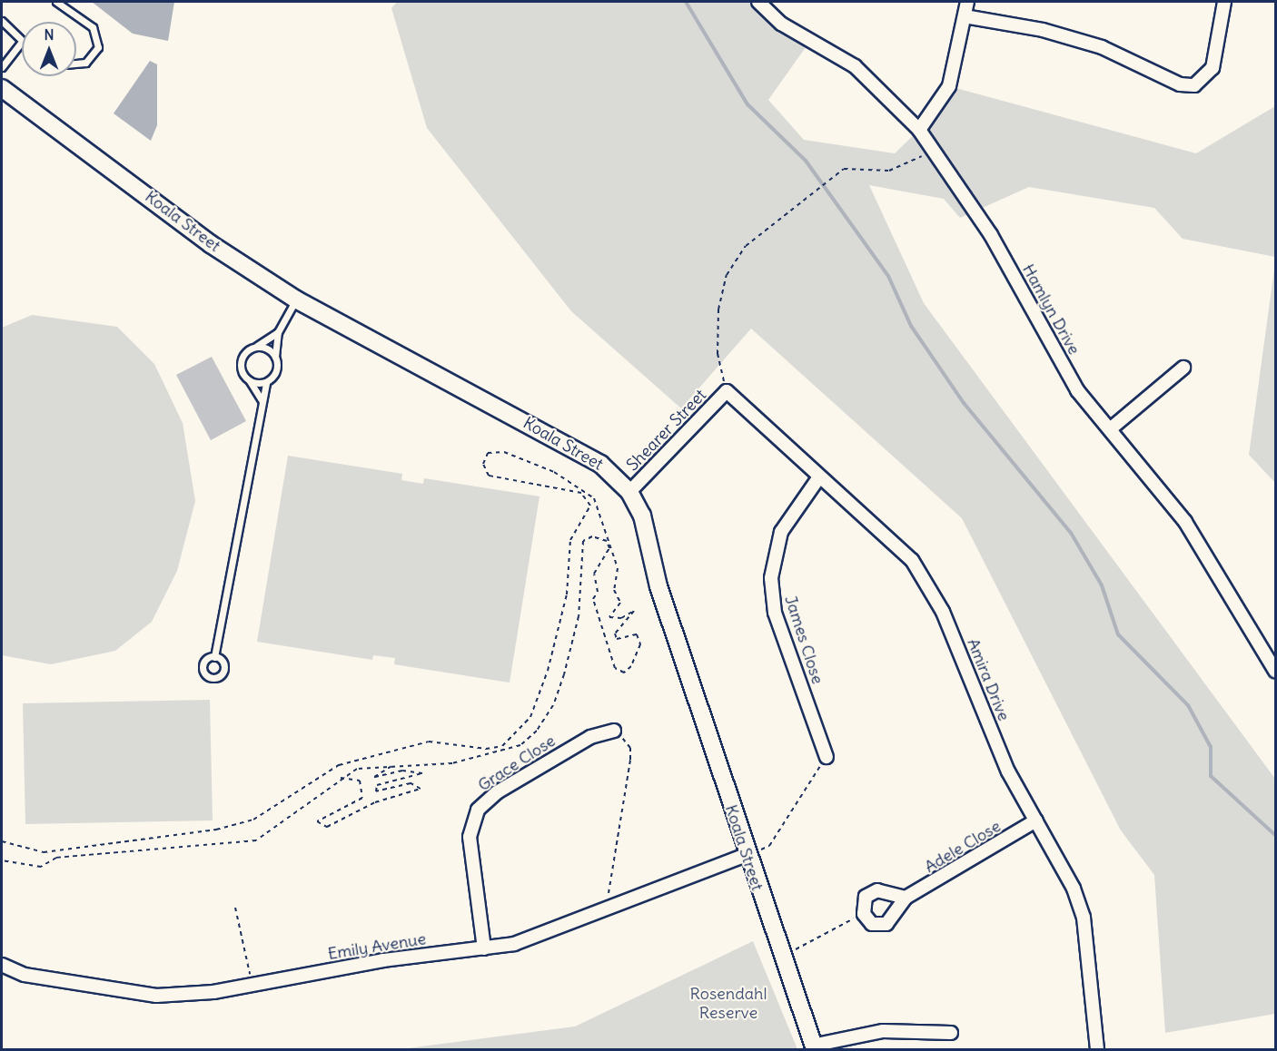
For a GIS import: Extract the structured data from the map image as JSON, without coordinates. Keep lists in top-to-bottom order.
{
  "streets": {
    "street": [
      "Koala Street",
      "Hamlyn Drive",
      "Shearer Street",
      "James Close",
      "Amira Drive",
      "Grace Close",
      "Adele Close",
      "Emily Avenue"
    ]
  },
  "crossings": [
    ["Koala Street", "Shearer Street"],
    ["Koala Street", "Emily Avenue"],
    ["Shearer Street", "Amira Drive"],
    ["James Close", "Amira Drive"],
    ["Amira Drive", "Adele Close"],
    ["Grace Close", "Emily Avenue"]
  ],
  "parks": ["Rosendahl Reserve"],
  "north": "top"
}
